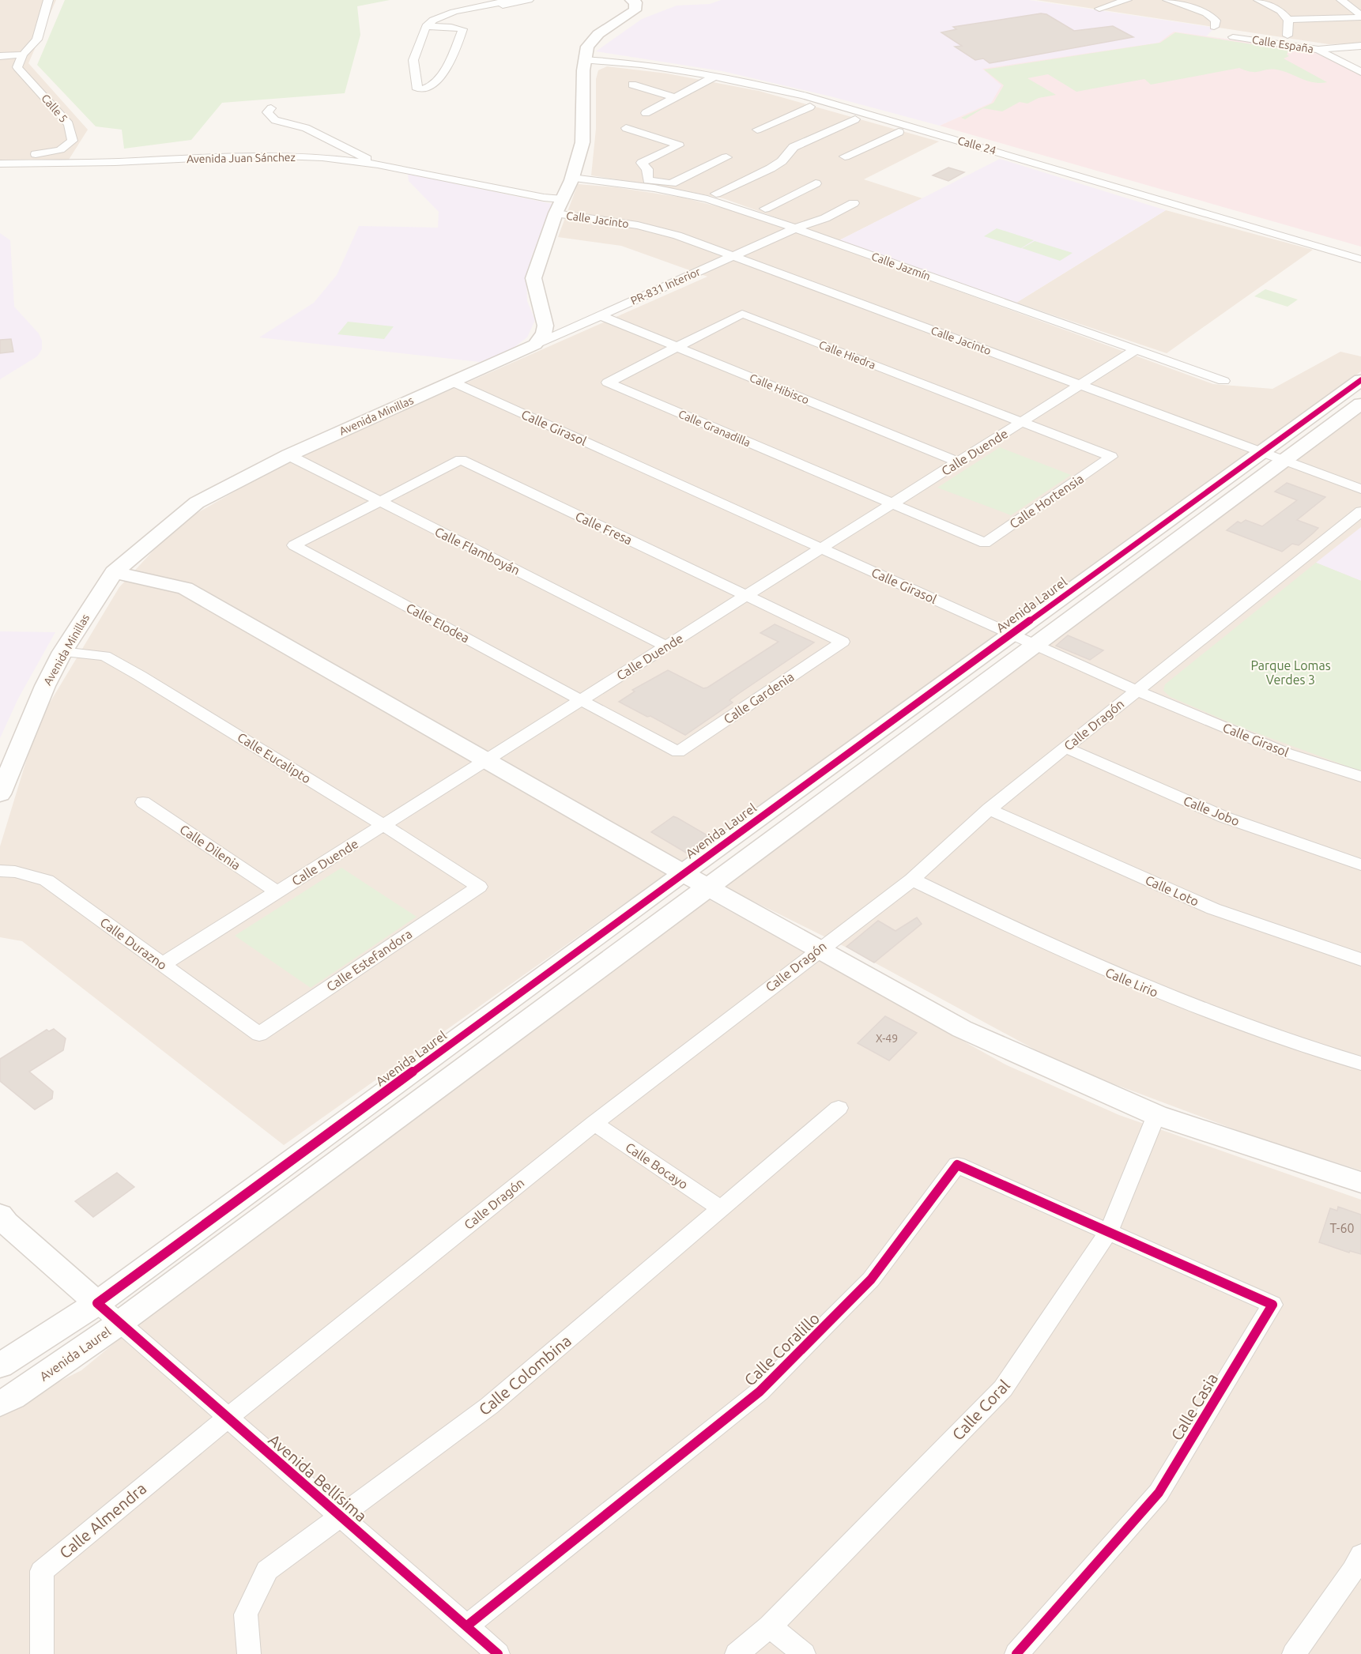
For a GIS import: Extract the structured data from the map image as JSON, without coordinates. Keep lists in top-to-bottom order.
{
  "streets": {
    "street": [
      "Calle España",
      "Calle 5",
      "Calle 24",
      "Avenida Juan Sánchez",
      "Calle Jacinto",
      "Calle Jazmín",
      "PR-831 Interior",
      "Calle Hiedra",
      "Calle Hibisco",
      "Avenida Minillas",
      "Calle Girasol",
      "Calle Granadilla",
      "Calle Duende",
      "Calle Hortensia",
      "Calle Fresa",
      "Calle Flamboyán",
      "Avenida Laurel",
      "Calle Elodea",
      "Calle Gardenia",
      "Calle Dragón",
      "Calle Eucalipto",
      "Calle Jobo",
      "Calle Dilenia",
      "Calle Loto",
      "Calle Durazno",
      "Calle Estefandora",
      "Calle Lirio",
      "Calle Bocayo",
      "Calle Coralillo",
      "Calle Colombina",
      "Calle Casia",
      "Calle Coral",
      "Avenida Bellísima",
      "Calle Almendra"
    ]
  },
  "crossings": [
    ["Calle Jacinto", "PR-831 Interior"],
    ["Calle Jacinto", "Calle Duende"],
    ["Calle Jacinto", "Avenida Laurel"],
    ["Calle Jazmín", "PR-831 Interior"],
    ["Calle Jazmín", "Calle Duende"],
    ["PR-831 Interior", "Calle Hibisco"],
    ["PR-831 Interior", "Avenida Minillas"],
    ["Calle Hiedra", "Calle Hibisco"],
    ["Calle Hiedra", "Calle Granadilla"],
    ["Calle Hiedra", "Calle Duende"],
    ["Calle Hiedra", "Calle Hortensia"],
    ["Calle Hibisco", "Calle Granadilla"],
    ["Calle Hibisco", "Calle Duende"],
    ["Avenida Minillas", "Calle Girasol"],
    ["Avenida Minillas", "Calle Flamboyán"],
    ["Avenida Minillas", "Calle Eucalipto"],
    ["Calle Girasol", "Calle Duende"],
    ["Calle Girasol", "Avenida Laurel"],
    ["Calle Girasol", "Calle Dragón"],
    ["Calle Granadilla", "Calle Duende"],
    ["Calle Granadilla", "Calle Hortensia"],
    ["Calle Duende", "Calle Hortensia"],
    ["Calle Duende", "Calle Fresa"],
    ["Calle Duende", "Calle Flamboyán"],
    ["Calle Duende", "Calle Elodea"],
    ["Calle Duende", "Calle Gardenia"],
    ["Calle Duende", "Calle Eucalipto"],
    ["Calle Duende", "Calle Dilenia"],
    ["Calle Duende", "Calle Durazno"],
    ["Calle Fresa", "Calle Flamboyán"],
    ["Calle Fresa", "Calle Elodea"],
    ["Calle Fresa", "Calle Gardenia"],
    ["Calle Flamboyán", "Calle Elodea"],
    ["Avenida Laurel", "Avenida Bellísima"],
    ["Calle Elodea", "Calle Gardenia"],
    ["Calle Dragón", "Calle Jobo"],
    ["Calle Dragón", "Calle Loto"],
    ["Calle Dragón", "Calle Lirio"],
    ["Calle Dragón", "Calle Bocayo"],
    ["Calle Dragón", "Avenida Bellísima"],
    ["Calle Dragón", "Calle Almendra"],
    ["Calle Eucalipto", "Calle Estefandora"],
    ["Calle Durazno", "Calle Estefandora"],
    ["Calle Bocayo", "Calle Colombina"],
    ["Calle Coralillo", "Calle Casia"],
    ["Calle Coralillo", "Calle Coral"],
    ["Calle Coralillo", "Avenida Bellísima"],
    ["Calle Colombina", "Avenida Bellísima"],
    ["Calle Casia", "Calle Coral"],
    ["Avenida Bellísima", "Calle Almendra"]
  ],
  "parks": ["Parque Lomas Verdes 3"],
  "house_numbers": ["X-49", "T-60"]
}
